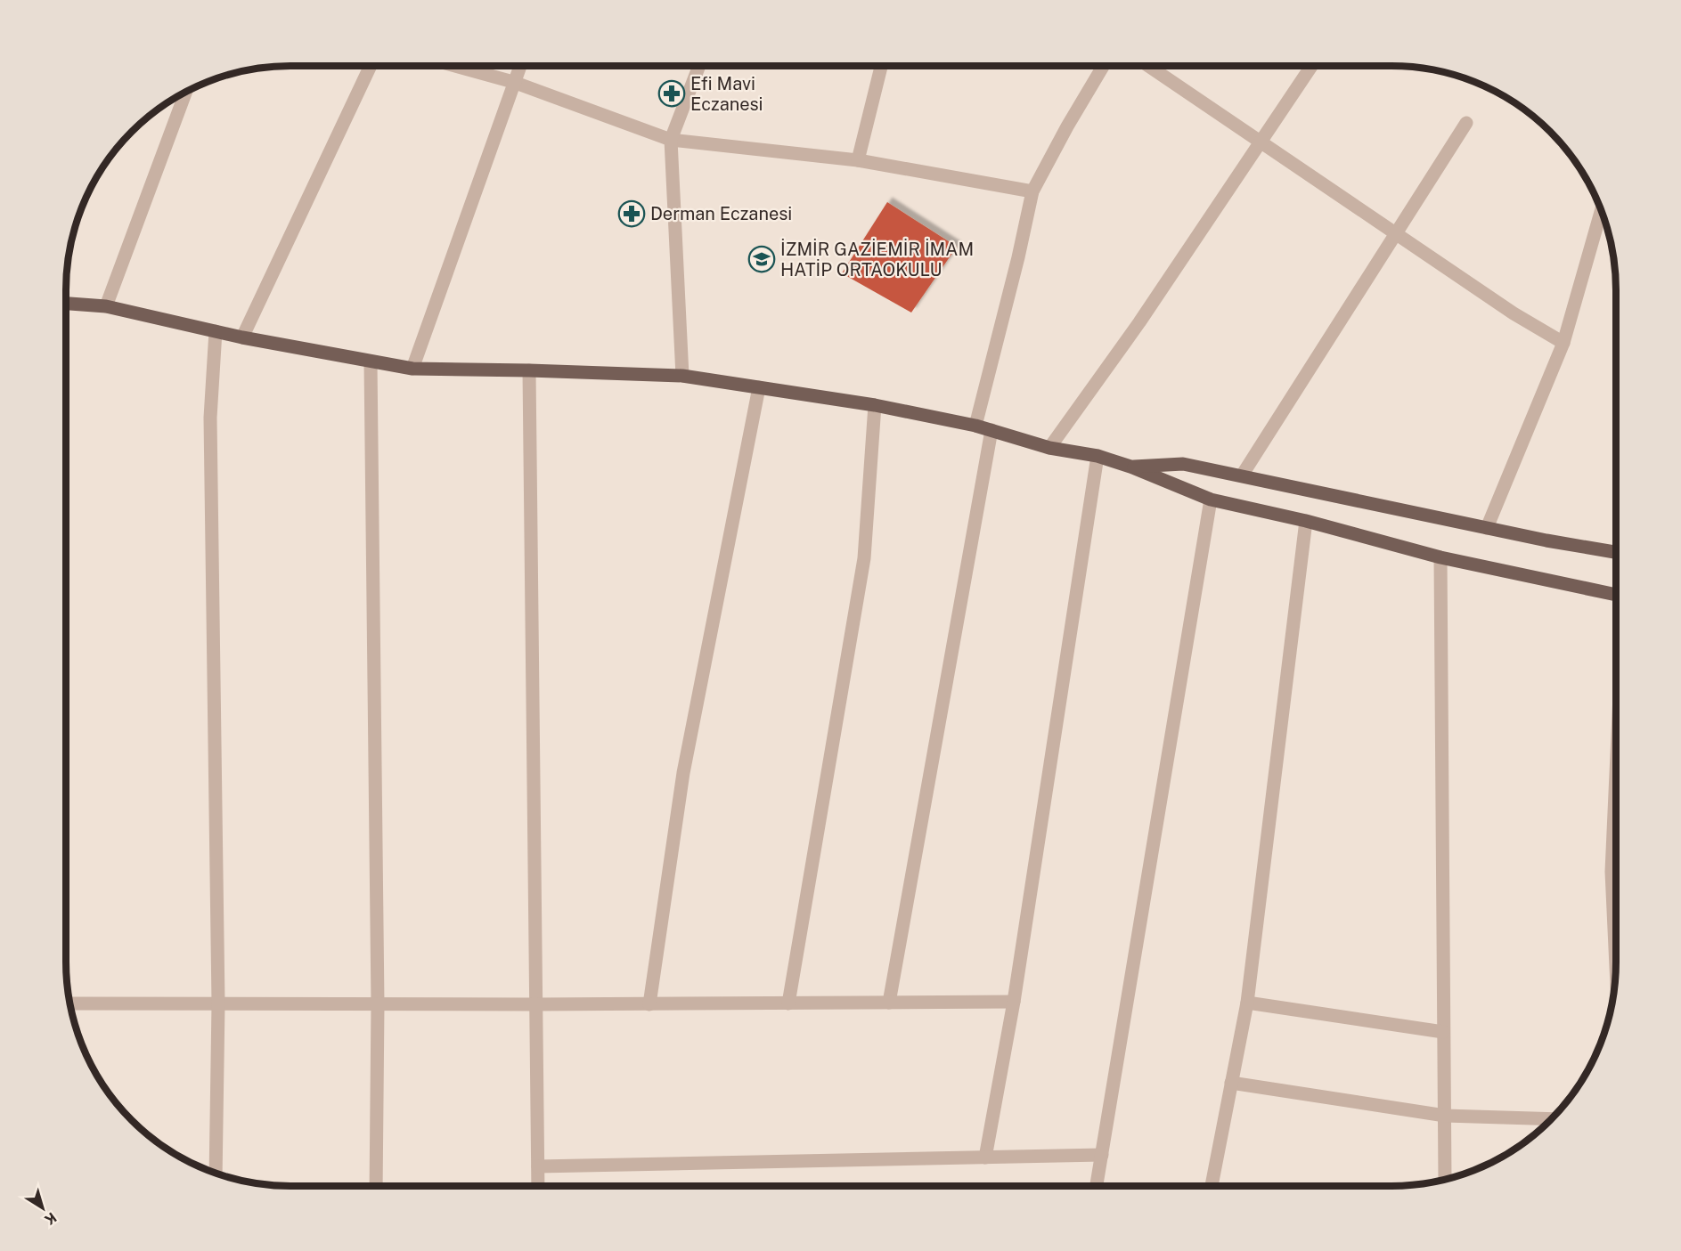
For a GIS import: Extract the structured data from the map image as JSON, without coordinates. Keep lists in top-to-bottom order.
{
  "places": {
    "pharmacy": ["Efi Mavi Eczanesi", "Derman Eczanesi"],
    "school or university": ["İZMİR GAZİEMİR İMAM HATİP ORTAOKULU"]
  },
  "north": "bottom right"
}
